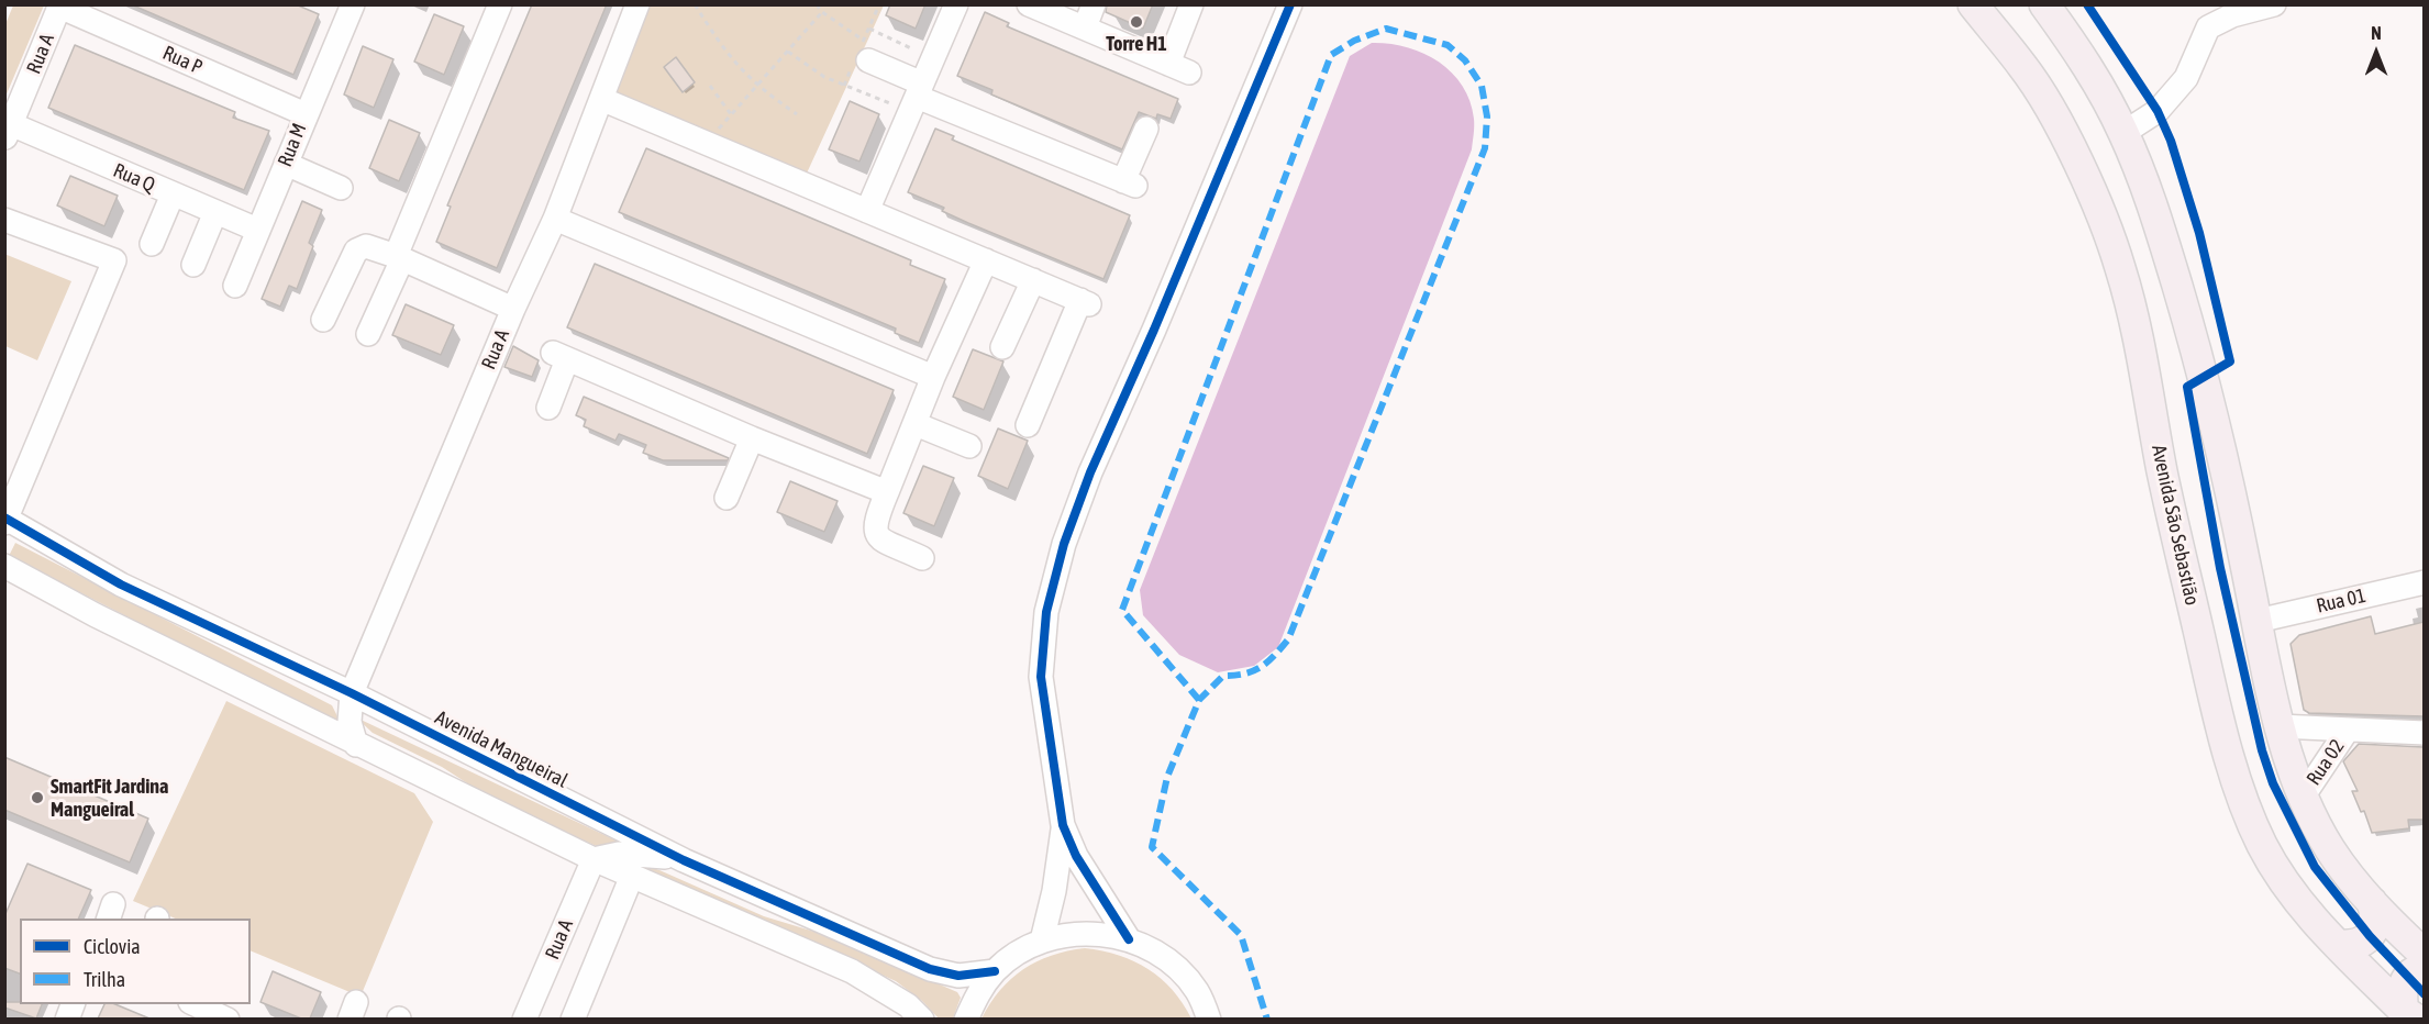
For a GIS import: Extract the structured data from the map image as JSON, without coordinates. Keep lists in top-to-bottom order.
{
  "streets": {
    "main road": ["Avenida São Sebastião"],
    "street": [
      "Rua A",
      "Rua P",
      "Rua M",
      "Rua Q",
      "Rua 01",
      "Avenida Mangueiral",
      "Rua 02"
    ]
  },
  "crossings": [
    ["Rua A", "Rua P"],
    ["Rua A", "Rua Q"],
    ["Rua A", "Avenida Mangueiral"],
    ["Rua P", "Rua M"],
    ["Rua M", "Rua Q"]
  ],
  "places": ["Torre H1", "SmartFit Jardina Mangueiral"],
  "legend": ["Ciclovia", "Trilha"],
  "north": "top"
}
